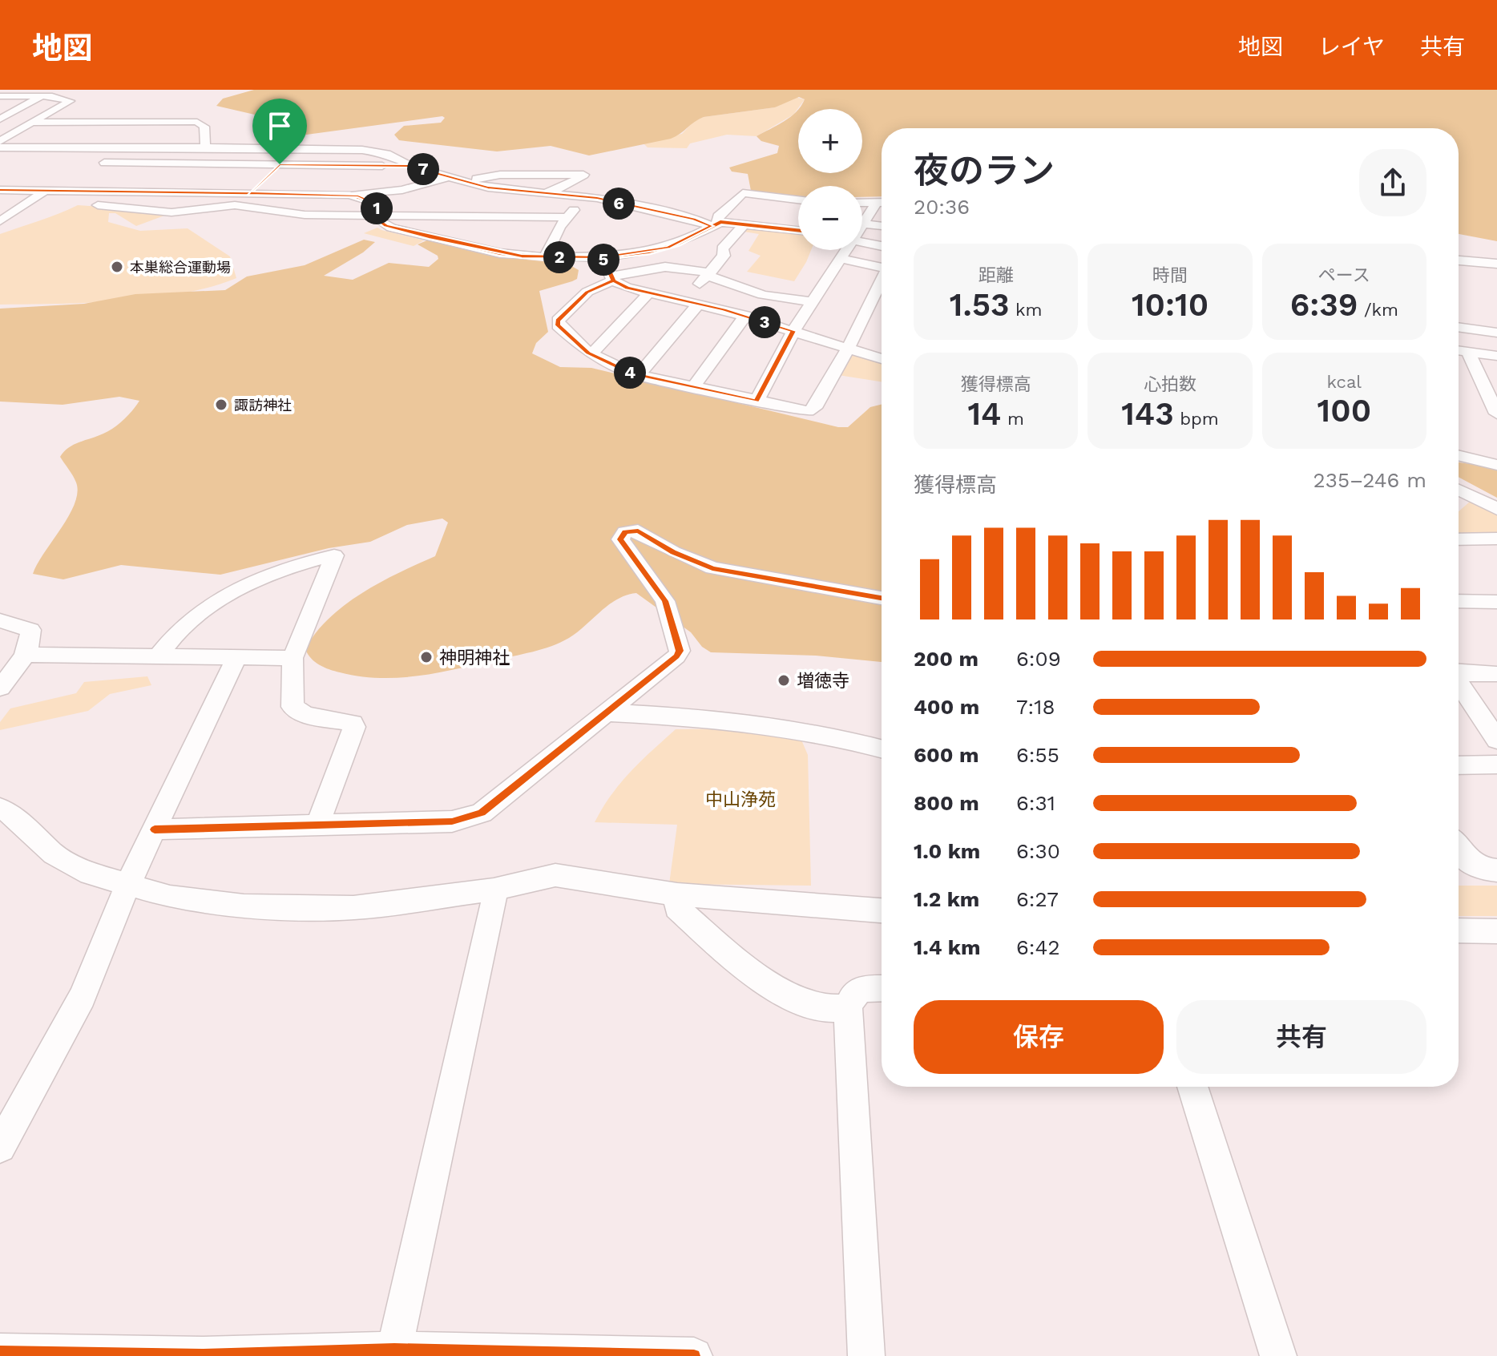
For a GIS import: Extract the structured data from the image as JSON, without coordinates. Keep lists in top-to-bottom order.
{
  "parks": ["中山浄苑"],
  "places": [
    "本巣総合運動場",
    "諏訪神社",
    "神明神社",
    "増徳寺"
  ],
  "page": {
    "header": "地図",
    "nav": ["地図", "レイヤ", "共有"],
    "map_buttons": ["+", "−"],
    "heading": ["夜のラン", "20:36"],
    "pins": [
      "7",
      "6",
      "1",
      "2",
      "5",
      "3",
      "4"
    ],
    "stats": [
      ["距離", "1.53 km"],
      ["時間", "10:10"],
      ["ペース", "6:39 /km"],
      ["獲得標高", "14 m"],
      ["心拍数", "143 bpm"],
      ["kcal", "100"]
    ],
    "chart": ["獲得標高", "235–246 m"],
    "list": [
      {
        "name": "200 m",
        "note": "6:09"
      },
      {
        "name": "400 m",
        "note": "7:18"
      },
      {
        "name": "600 m",
        "note": "6:55"
      },
      {
        "name": "800 m",
        "note": "6:31"
      },
      {
        "name": "1.0 km",
        "note": "6:30"
      },
      {
        "name": "1.2 km",
        "note": "6:27"
      },
      {
        "name": "1.4 km",
        "note": "6:42"
      }
    ],
    "buttons": ["保存", "共有"]
  }
}
